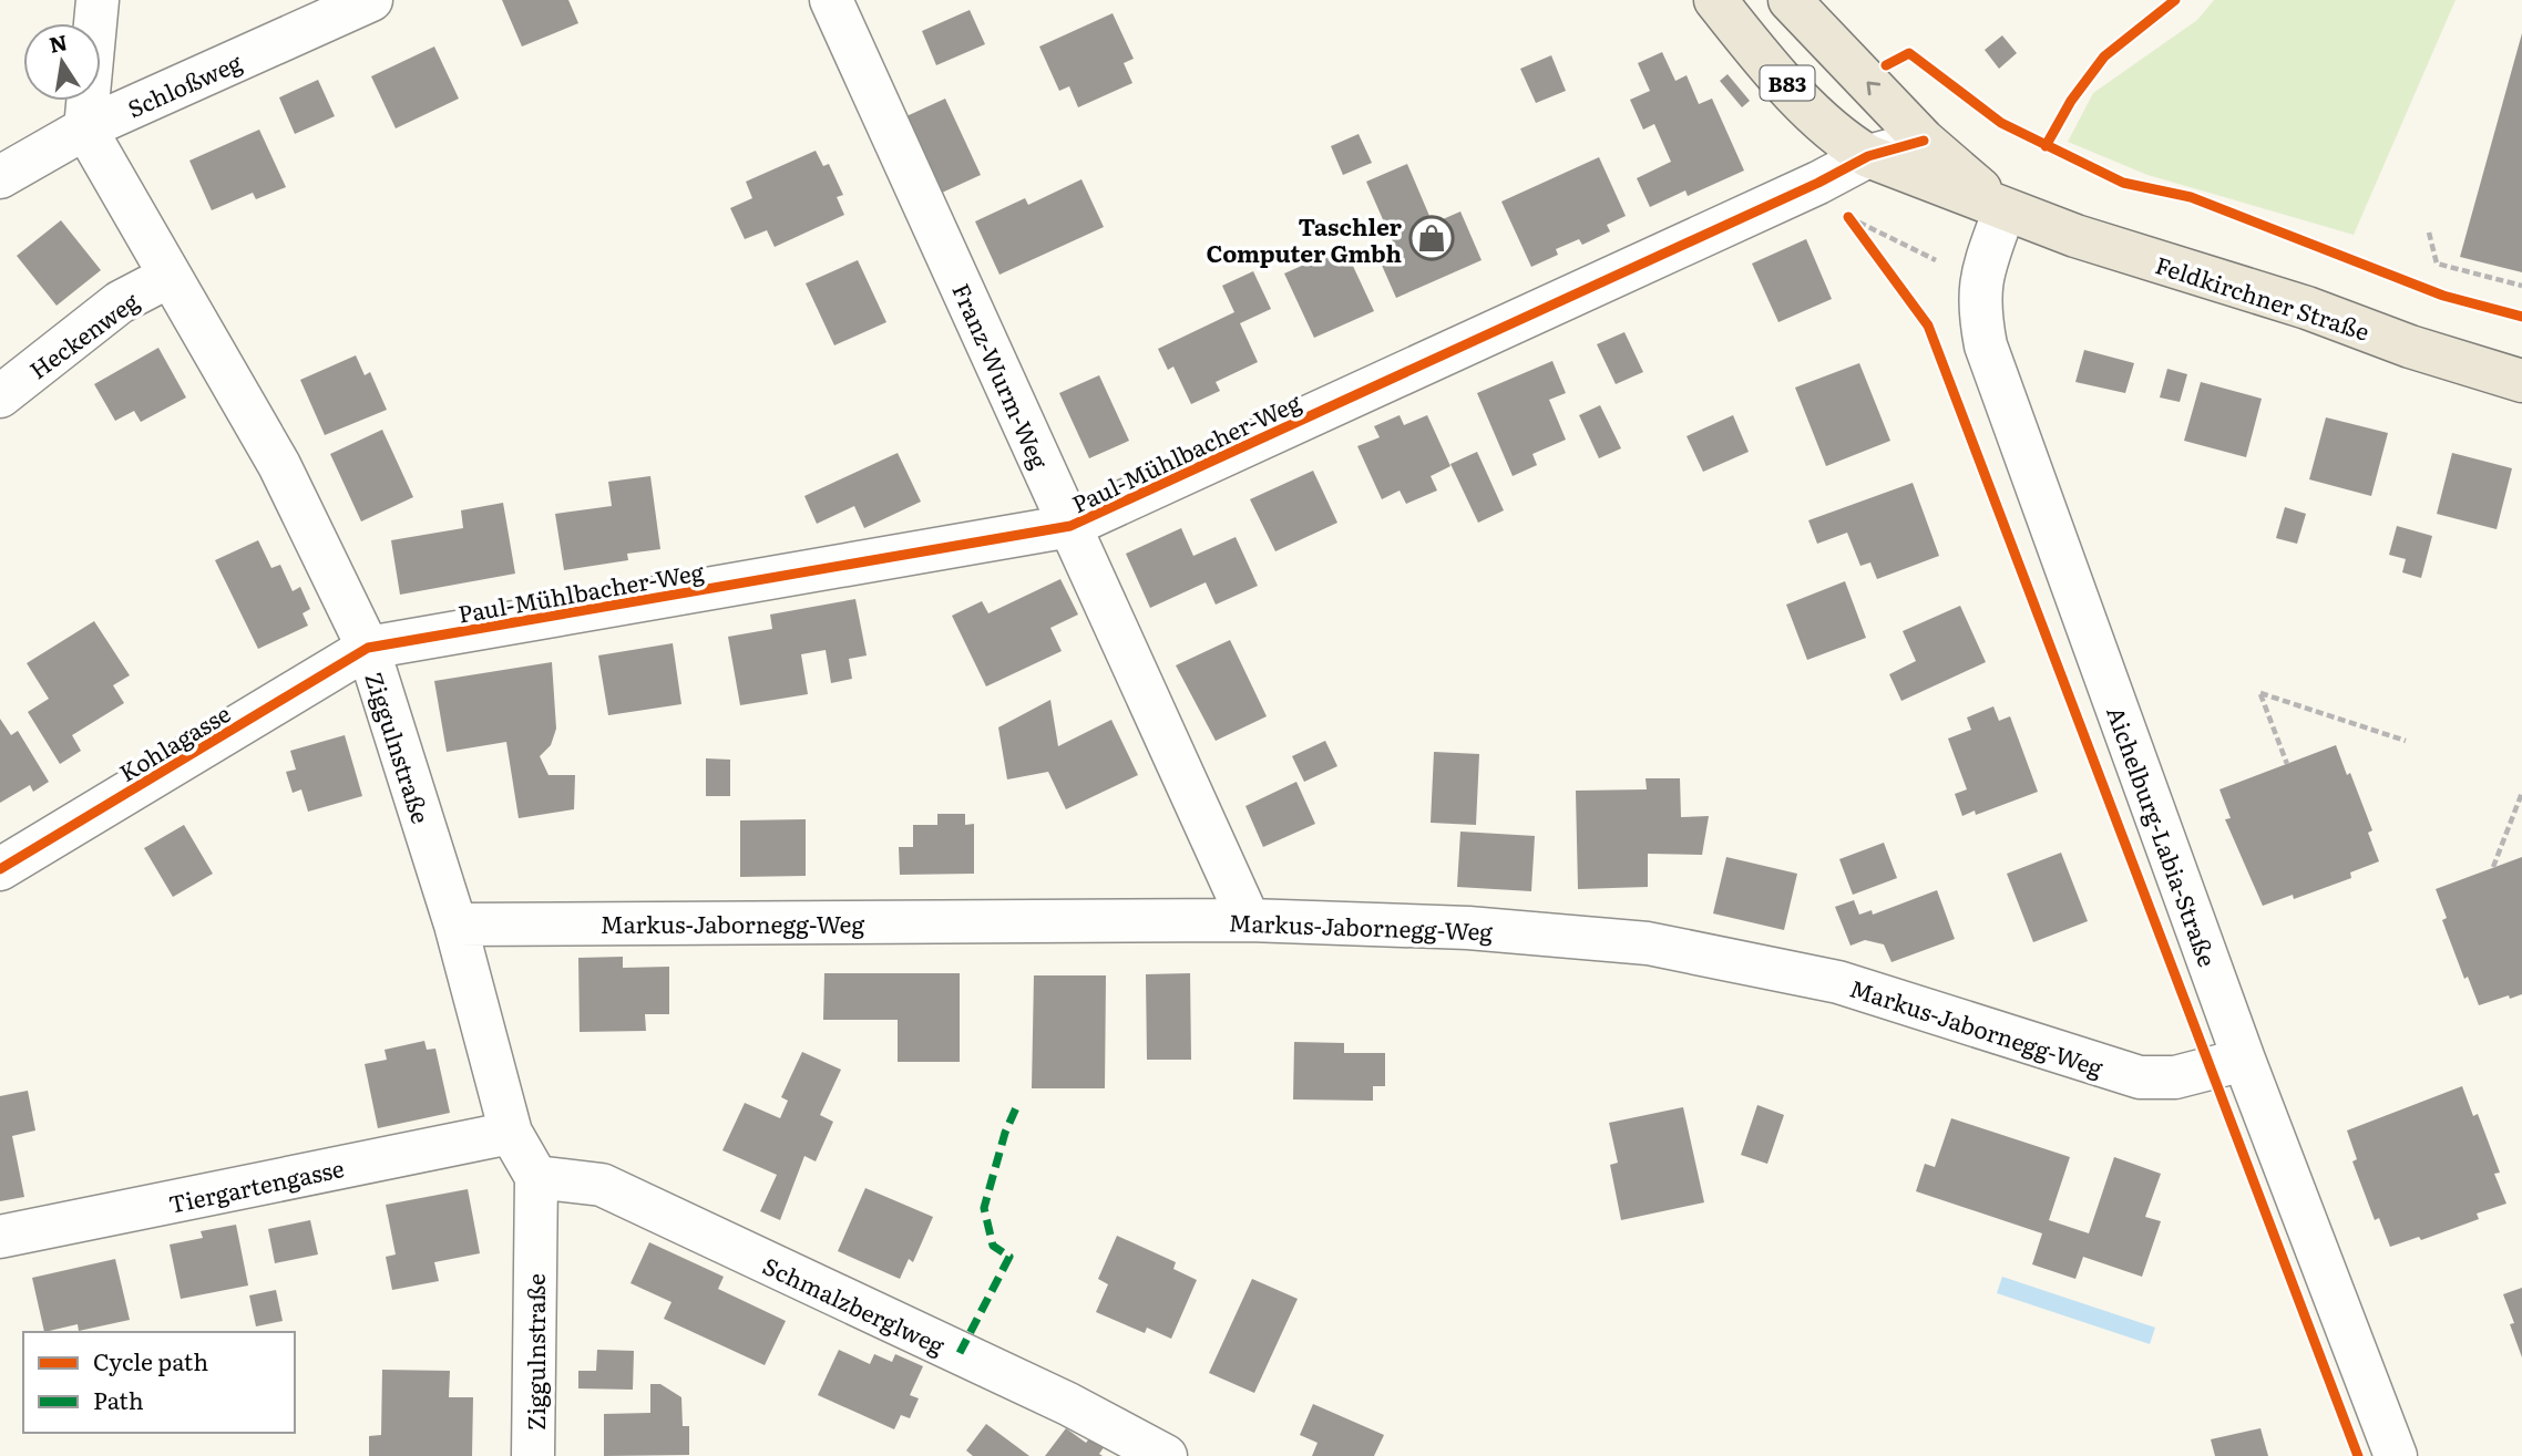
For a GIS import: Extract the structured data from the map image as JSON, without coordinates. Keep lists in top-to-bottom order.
{
  "streets": {
    "main road": ["B83", "Feldkirchner Straße"],
    "street": [
      "Schloßweg",
      "Heckenweg",
      "Franz-Wurm-Weg",
      "Paul-Mühlbacher-Weg",
      "Kohlagasse",
      "Ziggulnstraße",
      "Aichelburg-Labia-Straße",
      "Markus-Jabornegg-Weg",
      "Tiergartengasse",
      "Schmalzberglweg"
    ]
  },
  "crossings": [
    ["Schloßweg", "Ziggulnstraße"],
    ["Feldkirchner Straße", "Paul-Mühlbacher-Weg"],
    ["Feldkirchner Straße", "Aichelburg-Labia-Straße"],
    ["Heckenweg", "Ziggulnstraße"],
    ["Franz-Wurm-Weg", "Paul-Mühlbacher-Weg"],
    ["Franz-Wurm-Weg", "Markus-Jabornegg-Weg"],
    ["Paul-Mühlbacher-Weg", "Kohlagasse"],
    ["Paul-Mühlbacher-Weg", "Ziggulnstraße"],
    ["Kohlagasse", "Ziggulnstraße"],
    ["Ziggulnstraße", "Markus-Jabornegg-Weg"],
    ["Ziggulnstraße", "Tiergartengasse"],
    ["Ziggulnstraße", "Schmalzberglweg"],
    ["Aichelburg-Labia-Straße", "Markus-Jabornegg-Weg"]
  ],
  "places": {
    "shop": ["Taschler Computer Gmbh"]
  },
  "legend": ["Cycle path", "Path"],
  "north": "top"
}
